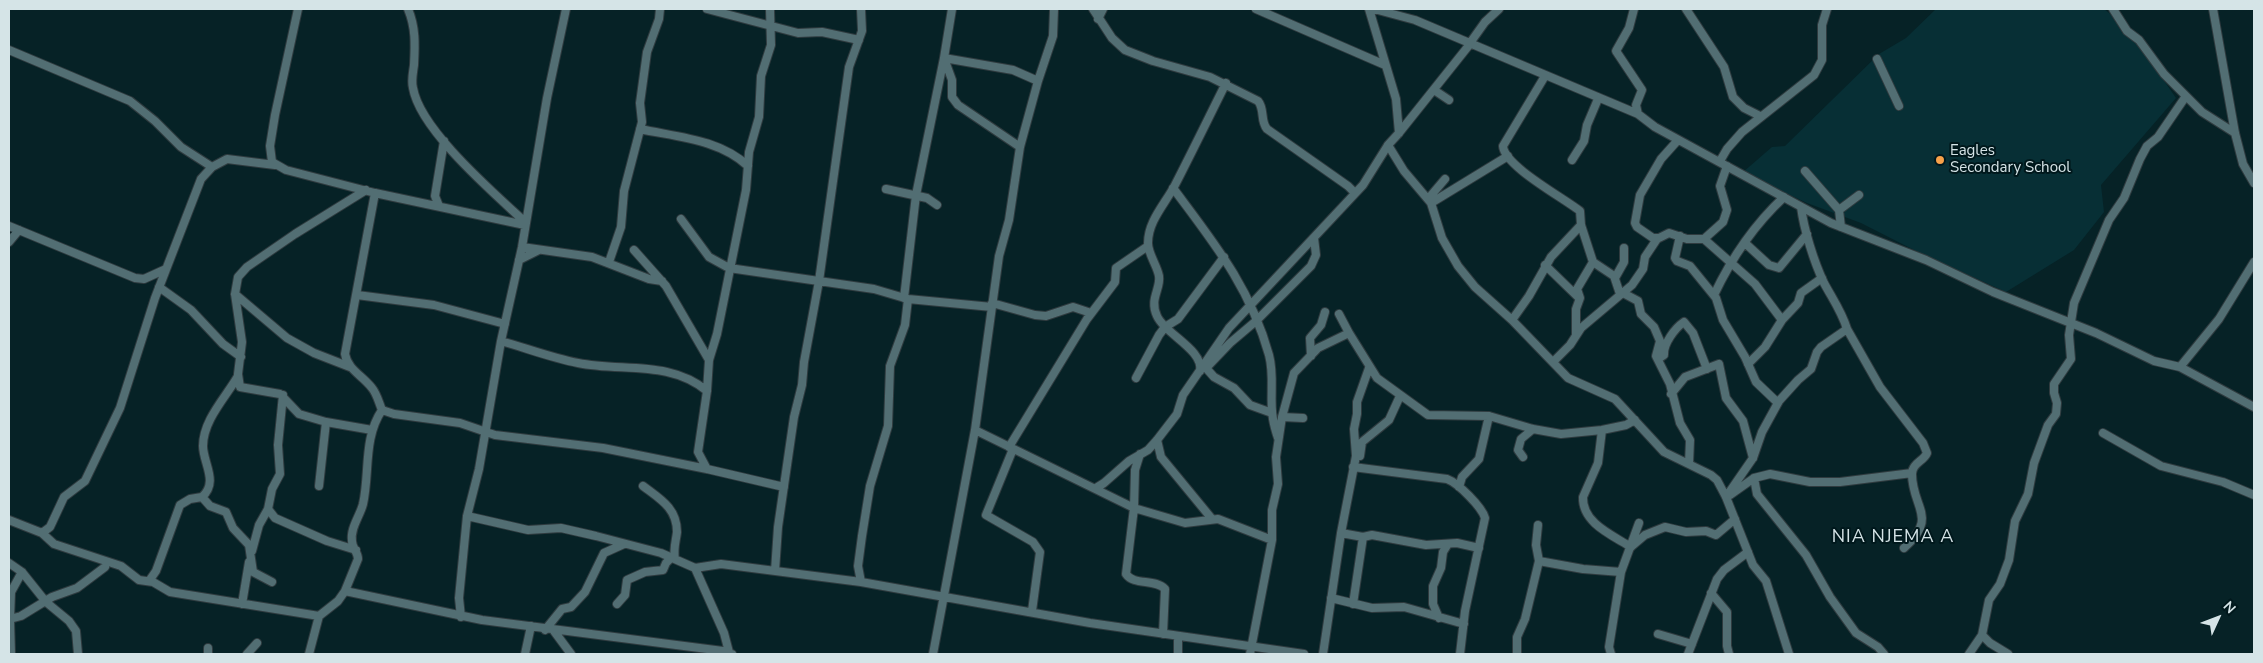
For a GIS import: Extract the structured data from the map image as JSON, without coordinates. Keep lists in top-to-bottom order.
{
  "districts": ["NIA NJEMA A"],
  "places": ["Eagles Secondary School"],
  "north": "top right"
}
